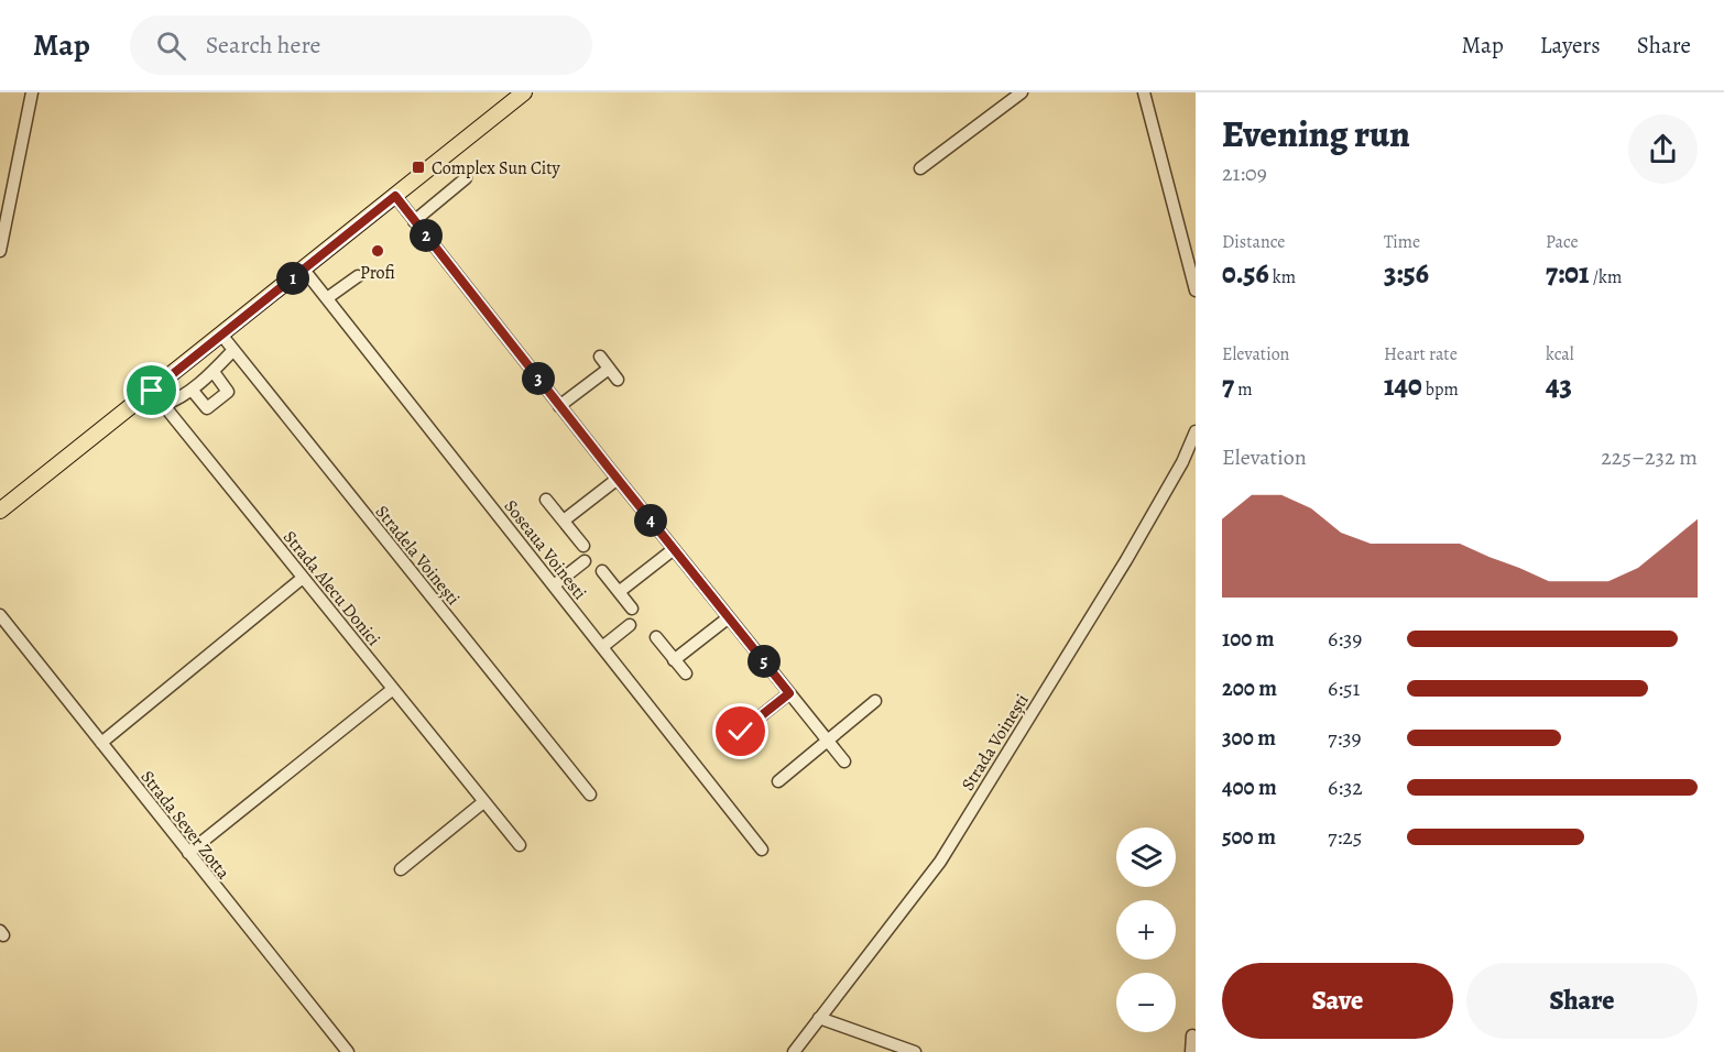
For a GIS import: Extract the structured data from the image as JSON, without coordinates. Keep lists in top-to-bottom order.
{
  "streets": {
    "street": [
      "Soseaua Voinesti",
      "Stradela Voinești",
      "Strada Alecu Donici",
      "Strada Voinești",
      "Strada Sever Zotta"
    ]
  },
  "places": {
    "transit": ["Complex Sun City"],
    "other": ["Profi"]
  },
  "page": {
    "header": "Map",
    "search": "Search here",
    "nav": ["Map", "Layers", "Share"],
    "heading": ["Evening run", "21:09"],
    "stats": [
      ["Distance", "0.56 km"],
      ["Time", "3:56"],
      ["Pace", "7:01 /km"],
      ["Elevation", "7 m"],
      ["Heart rate", "140 bpm"],
      ["kcal", "43"]
    ],
    "pins": [
      "2",
      "1",
      "3",
      "4",
      "5"
    ],
    "chart": ["Elevation", "225–232 m"],
    "list": [
      {
        "name": "100 m",
        "note": "6:39"
      },
      {
        "name": "200 m",
        "note": "6:51"
      },
      {
        "name": "300 m",
        "note": "7:39"
      },
      {
        "name": "400 m",
        "note": "6:32"
      },
      {
        "name": "500 m",
        "note": "7:25"
      }
    ],
    "map_buttons": ["+", "−"],
    "buttons": ["Save", "Share"]
  }
}
